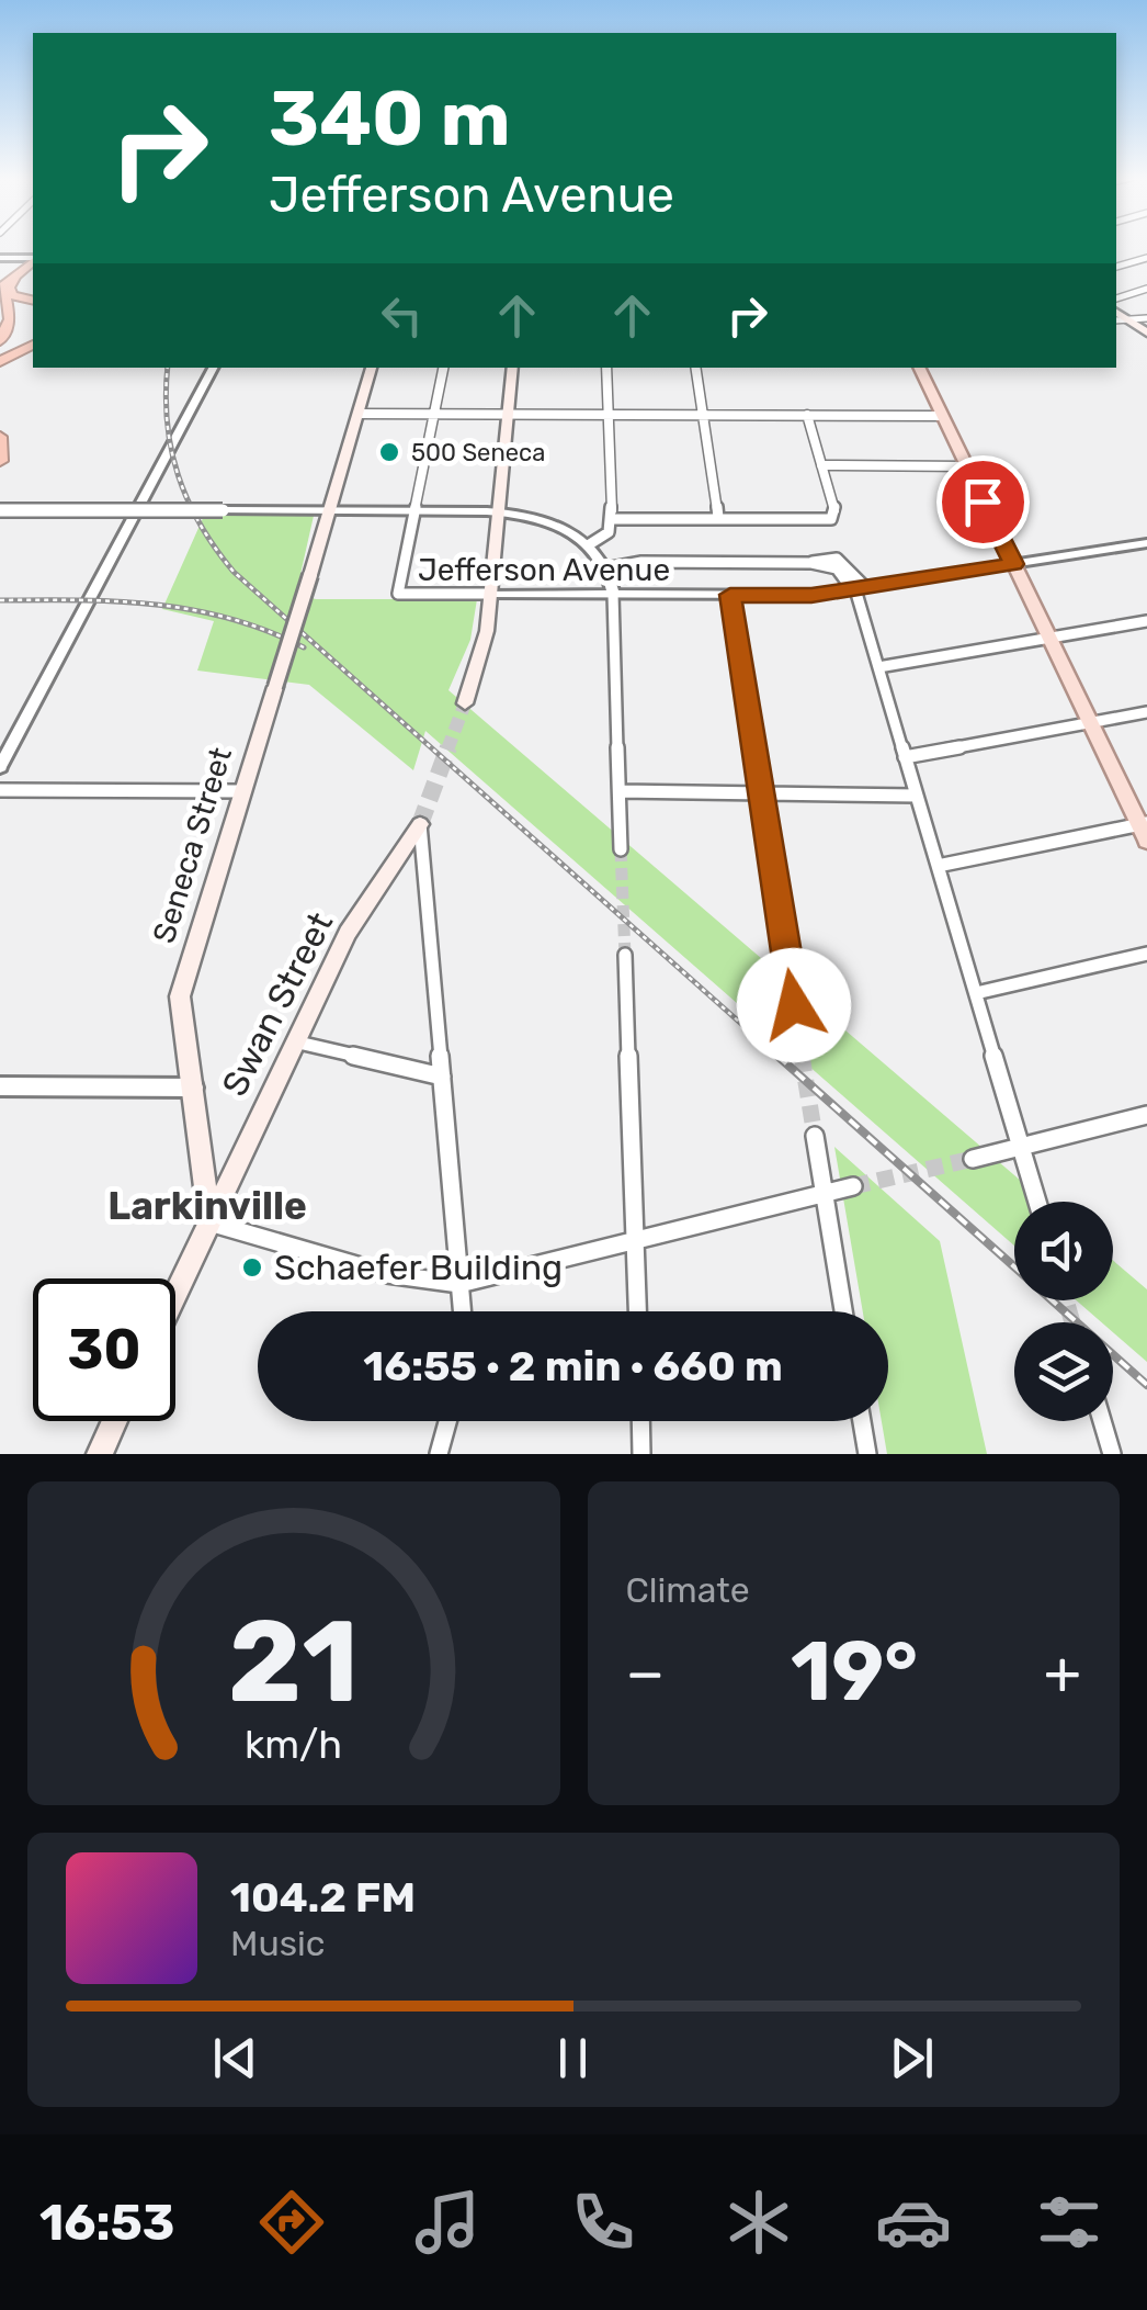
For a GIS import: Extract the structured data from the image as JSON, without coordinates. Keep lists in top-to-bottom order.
{
  "streets": {
    "main road": ["Seneca Street", "Swan Street"],
    "street": ["Jefferson Avenue"]
  },
  "crossings": [
    ["Seneca Street", "Swan Street"]
  ],
  "districts": ["Larkinville"],
  "places": ["500 Seneca", "Schaefer Building"],
  "page": {
    "turn": ["340 m", "Jefferson Avenue"],
    "limit": "30",
    "trip": "16:55 · 2 min · 660 m",
    "tile": "Climate",
    "heat": ["−", "19°", "+"],
    "song": ["104.2 FM", "Music"],
    "tabs": "16:53",
    "gauge": ["21", "km/h"]
  }
}
